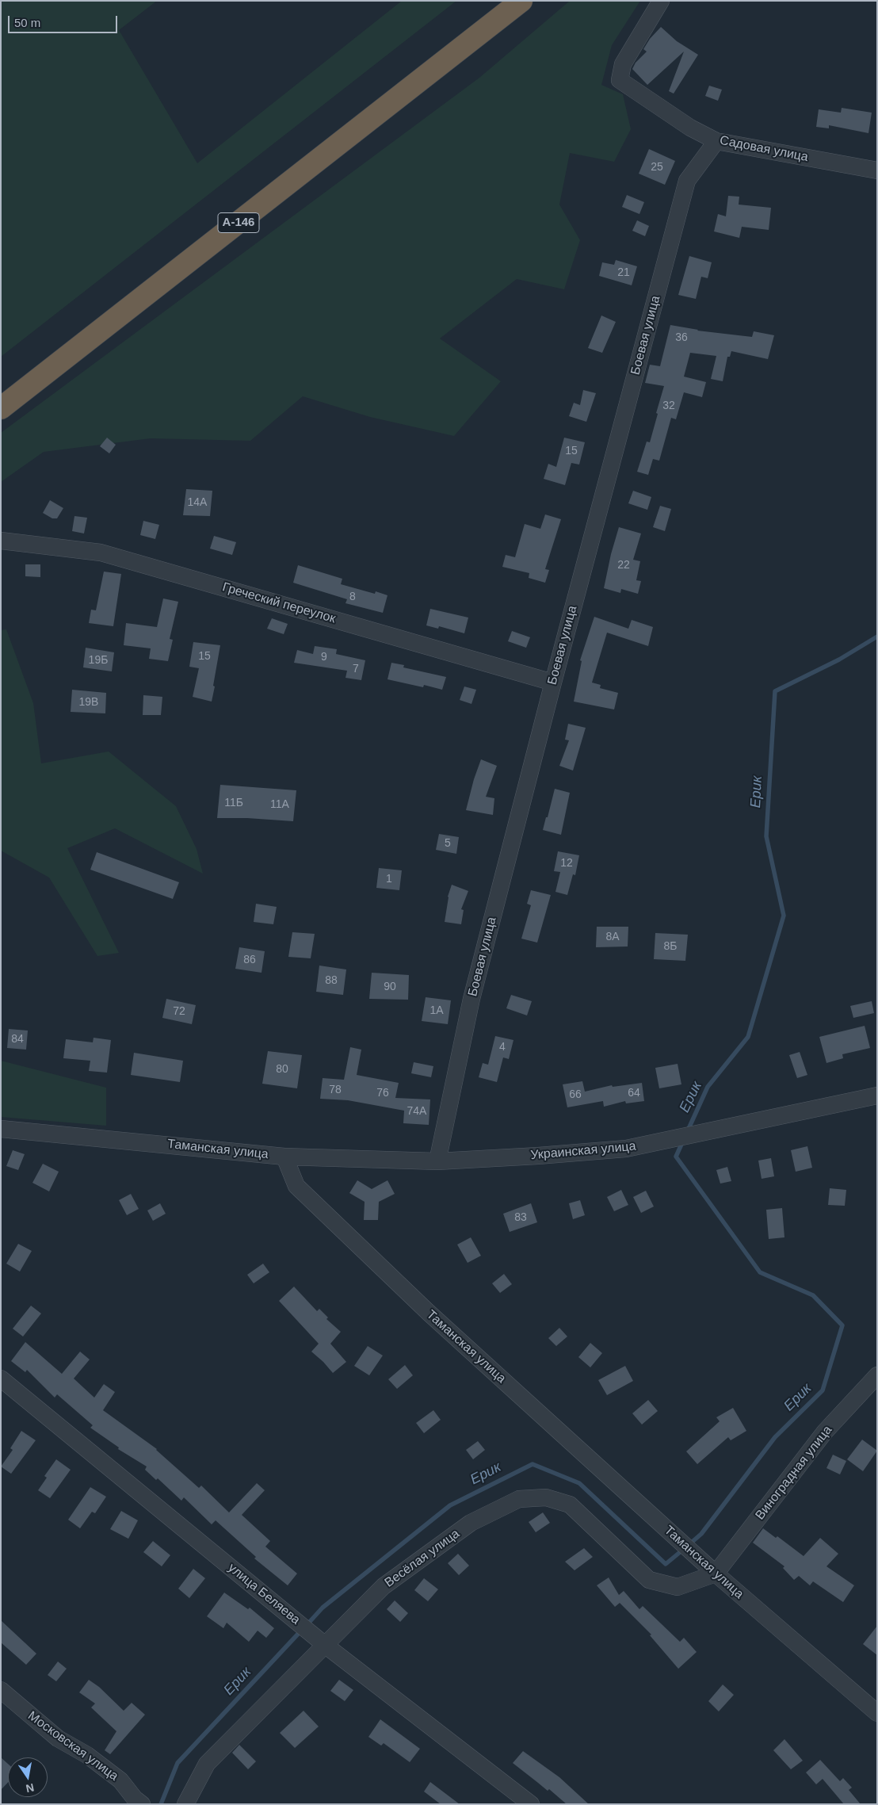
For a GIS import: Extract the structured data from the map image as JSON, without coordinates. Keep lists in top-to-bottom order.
{
  "streets": {
    "highway": ["А-146"],
    "street": [
      "Садовая улица",
      "Боевая улица",
      "Греческий переулок",
      "Таманская улица",
      "Украинская улица",
      "Виноградная улица",
      "Весёлая улица",
      "улица Беляева",
      "Московская улица"
    ]
  },
  "crossings": [
    ["Садовая улица", "Боевая улица"],
    ["Боевая улица", "Греческий переулок"],
    ["Боевая улица", "Украинская улица"],
    ["Таманская улица", "Украинская улица"],
    ["Таманская улица", "Виноградная улица"],
    ["Таманская улица", "Весёлая улица"],
    ["Виноградная улица", "Весёлая улица"],
    ["Весёлая улица", "улица Беляева"]
  ],
  "water": ["Ерик"],
  "house_numbers": [
    "25",
    "21",
    "36",
    "32",
    "15",
    "14А",
    "22",
    "8",
    "15",
    "9",
    "19Б",
    "7",
    "19В",
    "11Б",
    "11А",
    "5",
    "12",
    "1",
    "8А",
    "8Б",
    "86",
    "88",
    "90",
    "1А",
    "72",
    "84",
    "4",
    "80",
    "78",
    "76",
    "64",
    "66",
    "74А",
    "83"
  ],
  "scale_bar": "50 m",
  "north": "bottom"
}
